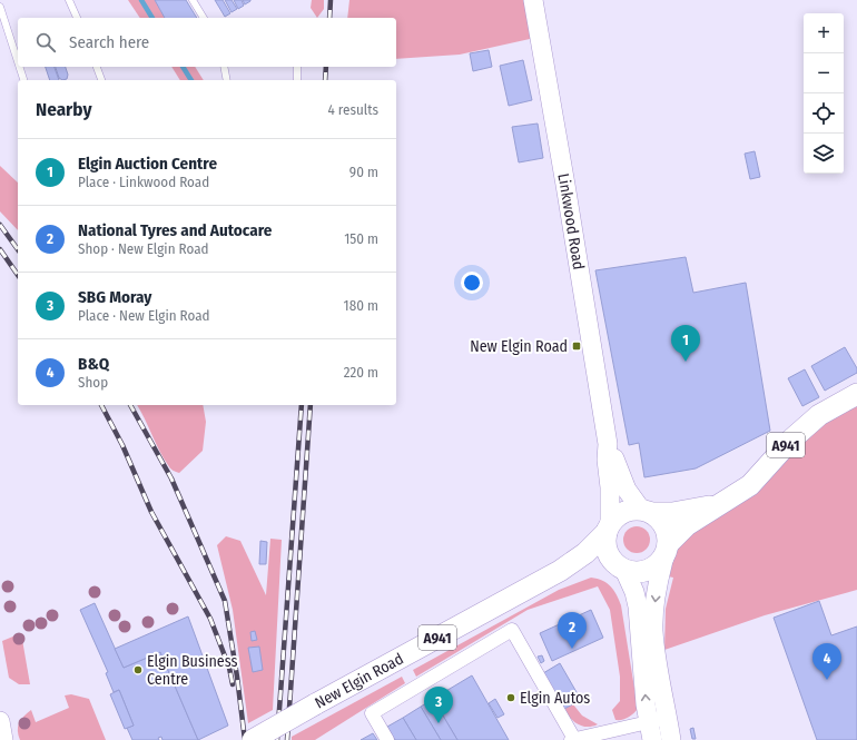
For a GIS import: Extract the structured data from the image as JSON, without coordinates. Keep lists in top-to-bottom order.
{
  "streets": {
    "main road": ["A941", "New Elgin Road"],
    "street": ["Linkwood Road"]
  },
  "crossings": [
    ["Linkwood Road", "A941"],
    ["Linkwood Road", "New Elgin Road"],
    ["A941", "New Elgin Road"]
  ],
  "places": {
    "transit": ["New Elgin Road"],
    "other": ["Elgin Business Centre", "Elgin Autos"]
  },
  "page": {
    "map_buttons": ["+", "−"],
    "search": "Search here",
    "heading": ["Nearby", "4 results"],
    "list": [
      {
        "mark": "1",
        "name": "Elgin Auction Centre",
        "note": "Place · Linkwood Road",
        "value": "90 m"
      },
      {
        "mark": "2",
        "name": "National Tyres and Autocare",
        "note": "Shop · New Elgin Road",
        "value": "150 m"
      },
      {
        "mark": "3",
        "name": "SBG Moray",
        "note": "Place · New Elgin Road",
        "value": "180 m"
      },
      {
        "mark": "4",
        "name": "B&Q",
        "note": "Shop",
        "value": "220 m"
      }
    ],
    "pins": [
      "1",
      "2",
      "4",
      "3"
    ]
  }
}
